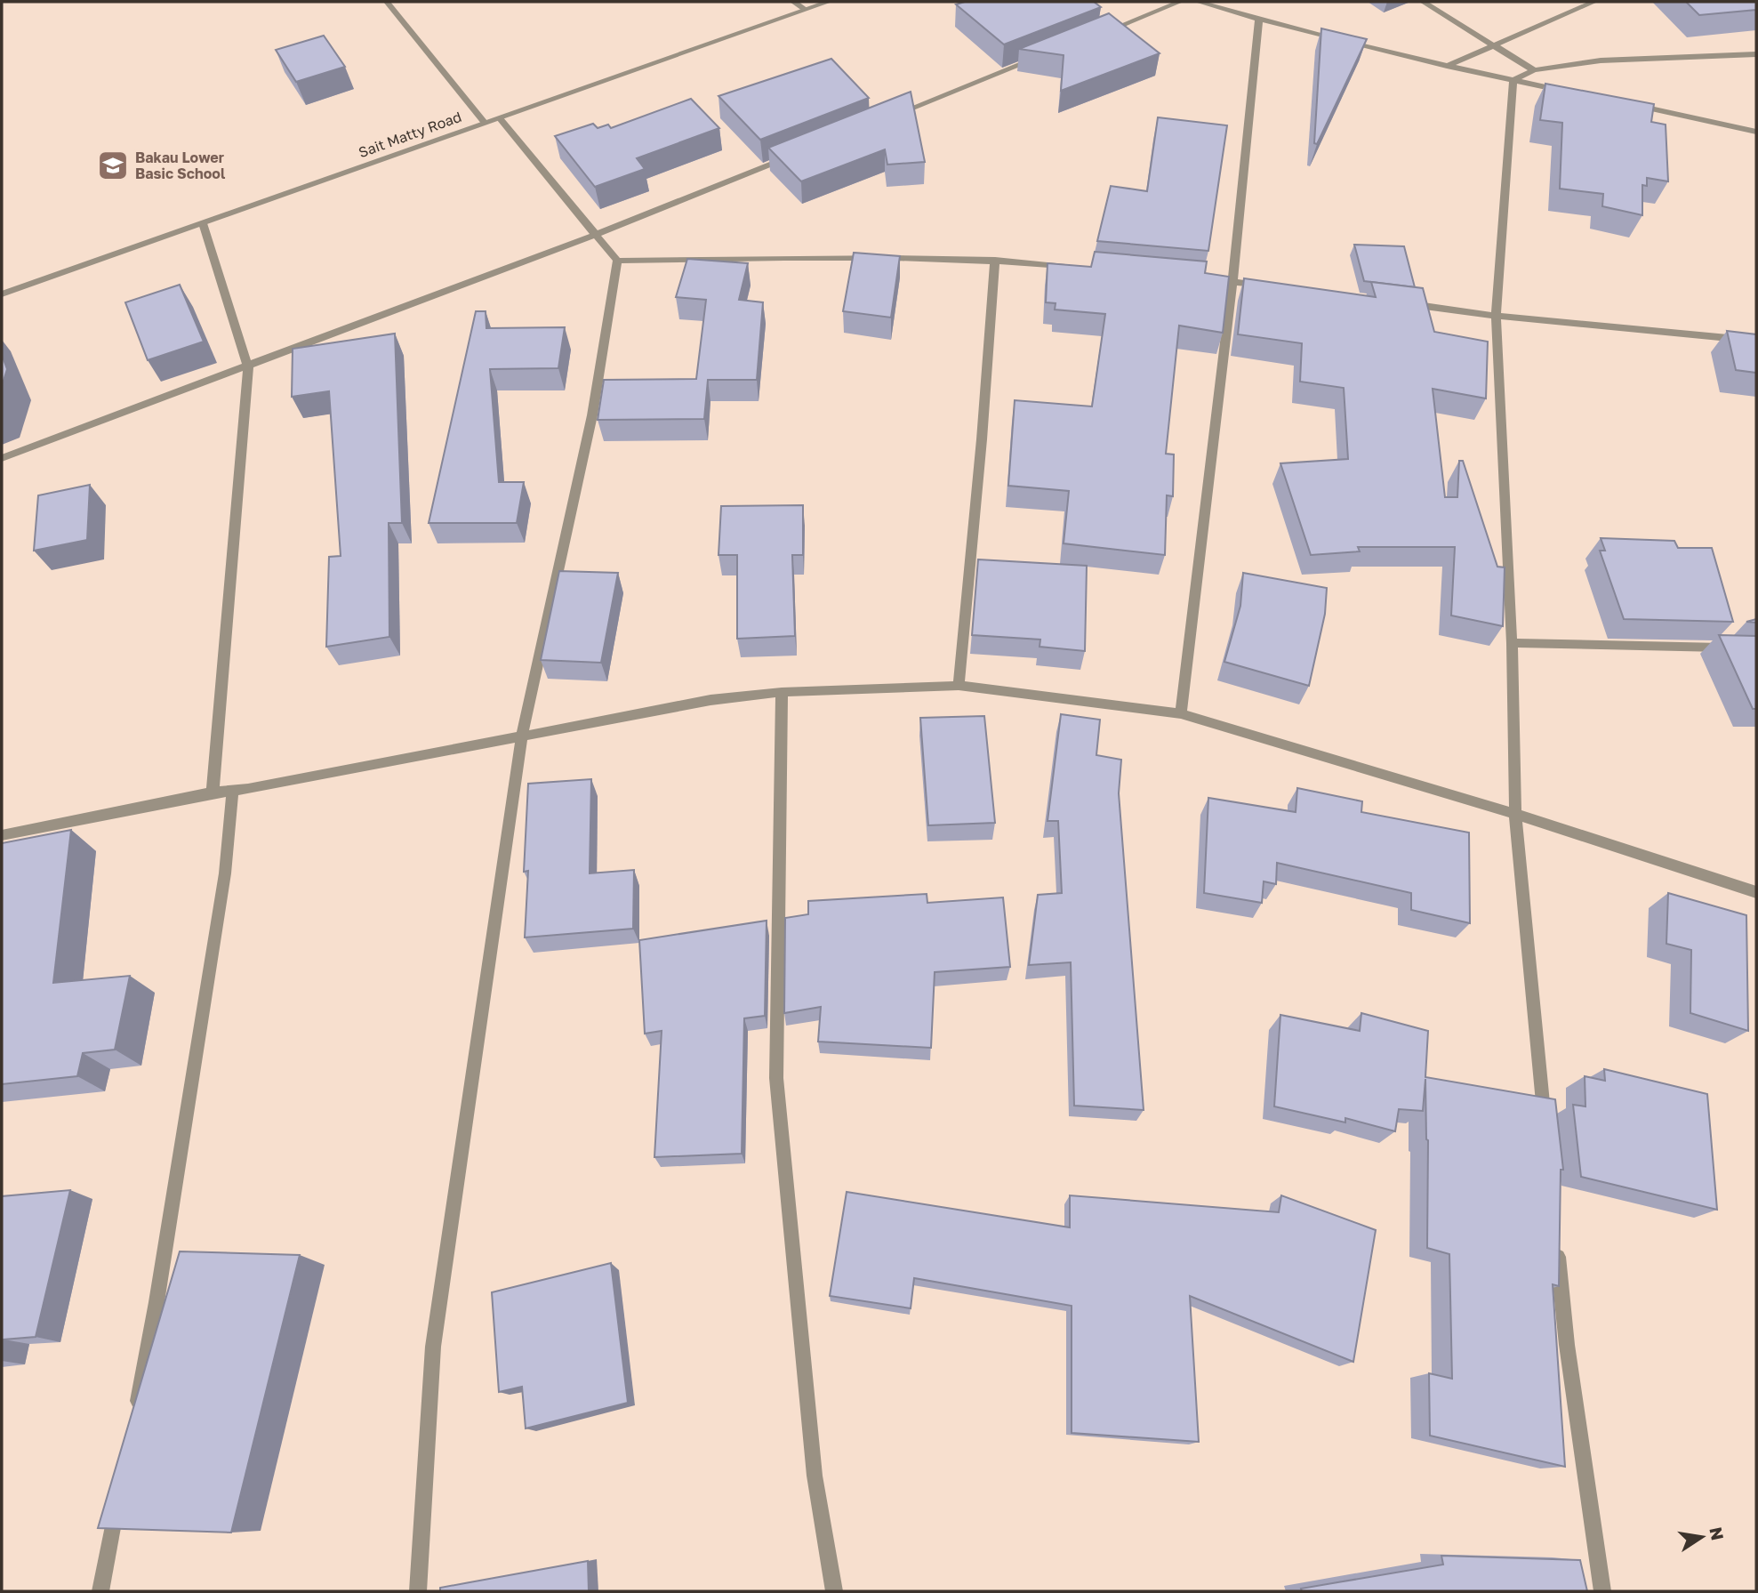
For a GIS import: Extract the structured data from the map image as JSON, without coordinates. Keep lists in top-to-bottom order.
{
  "streets": {
    "street": ["Sait Matty Road"]
  },
  "places": {
    "school or university": ["Bakau Lower Basic School"]
  },
  "north": "right"
}
